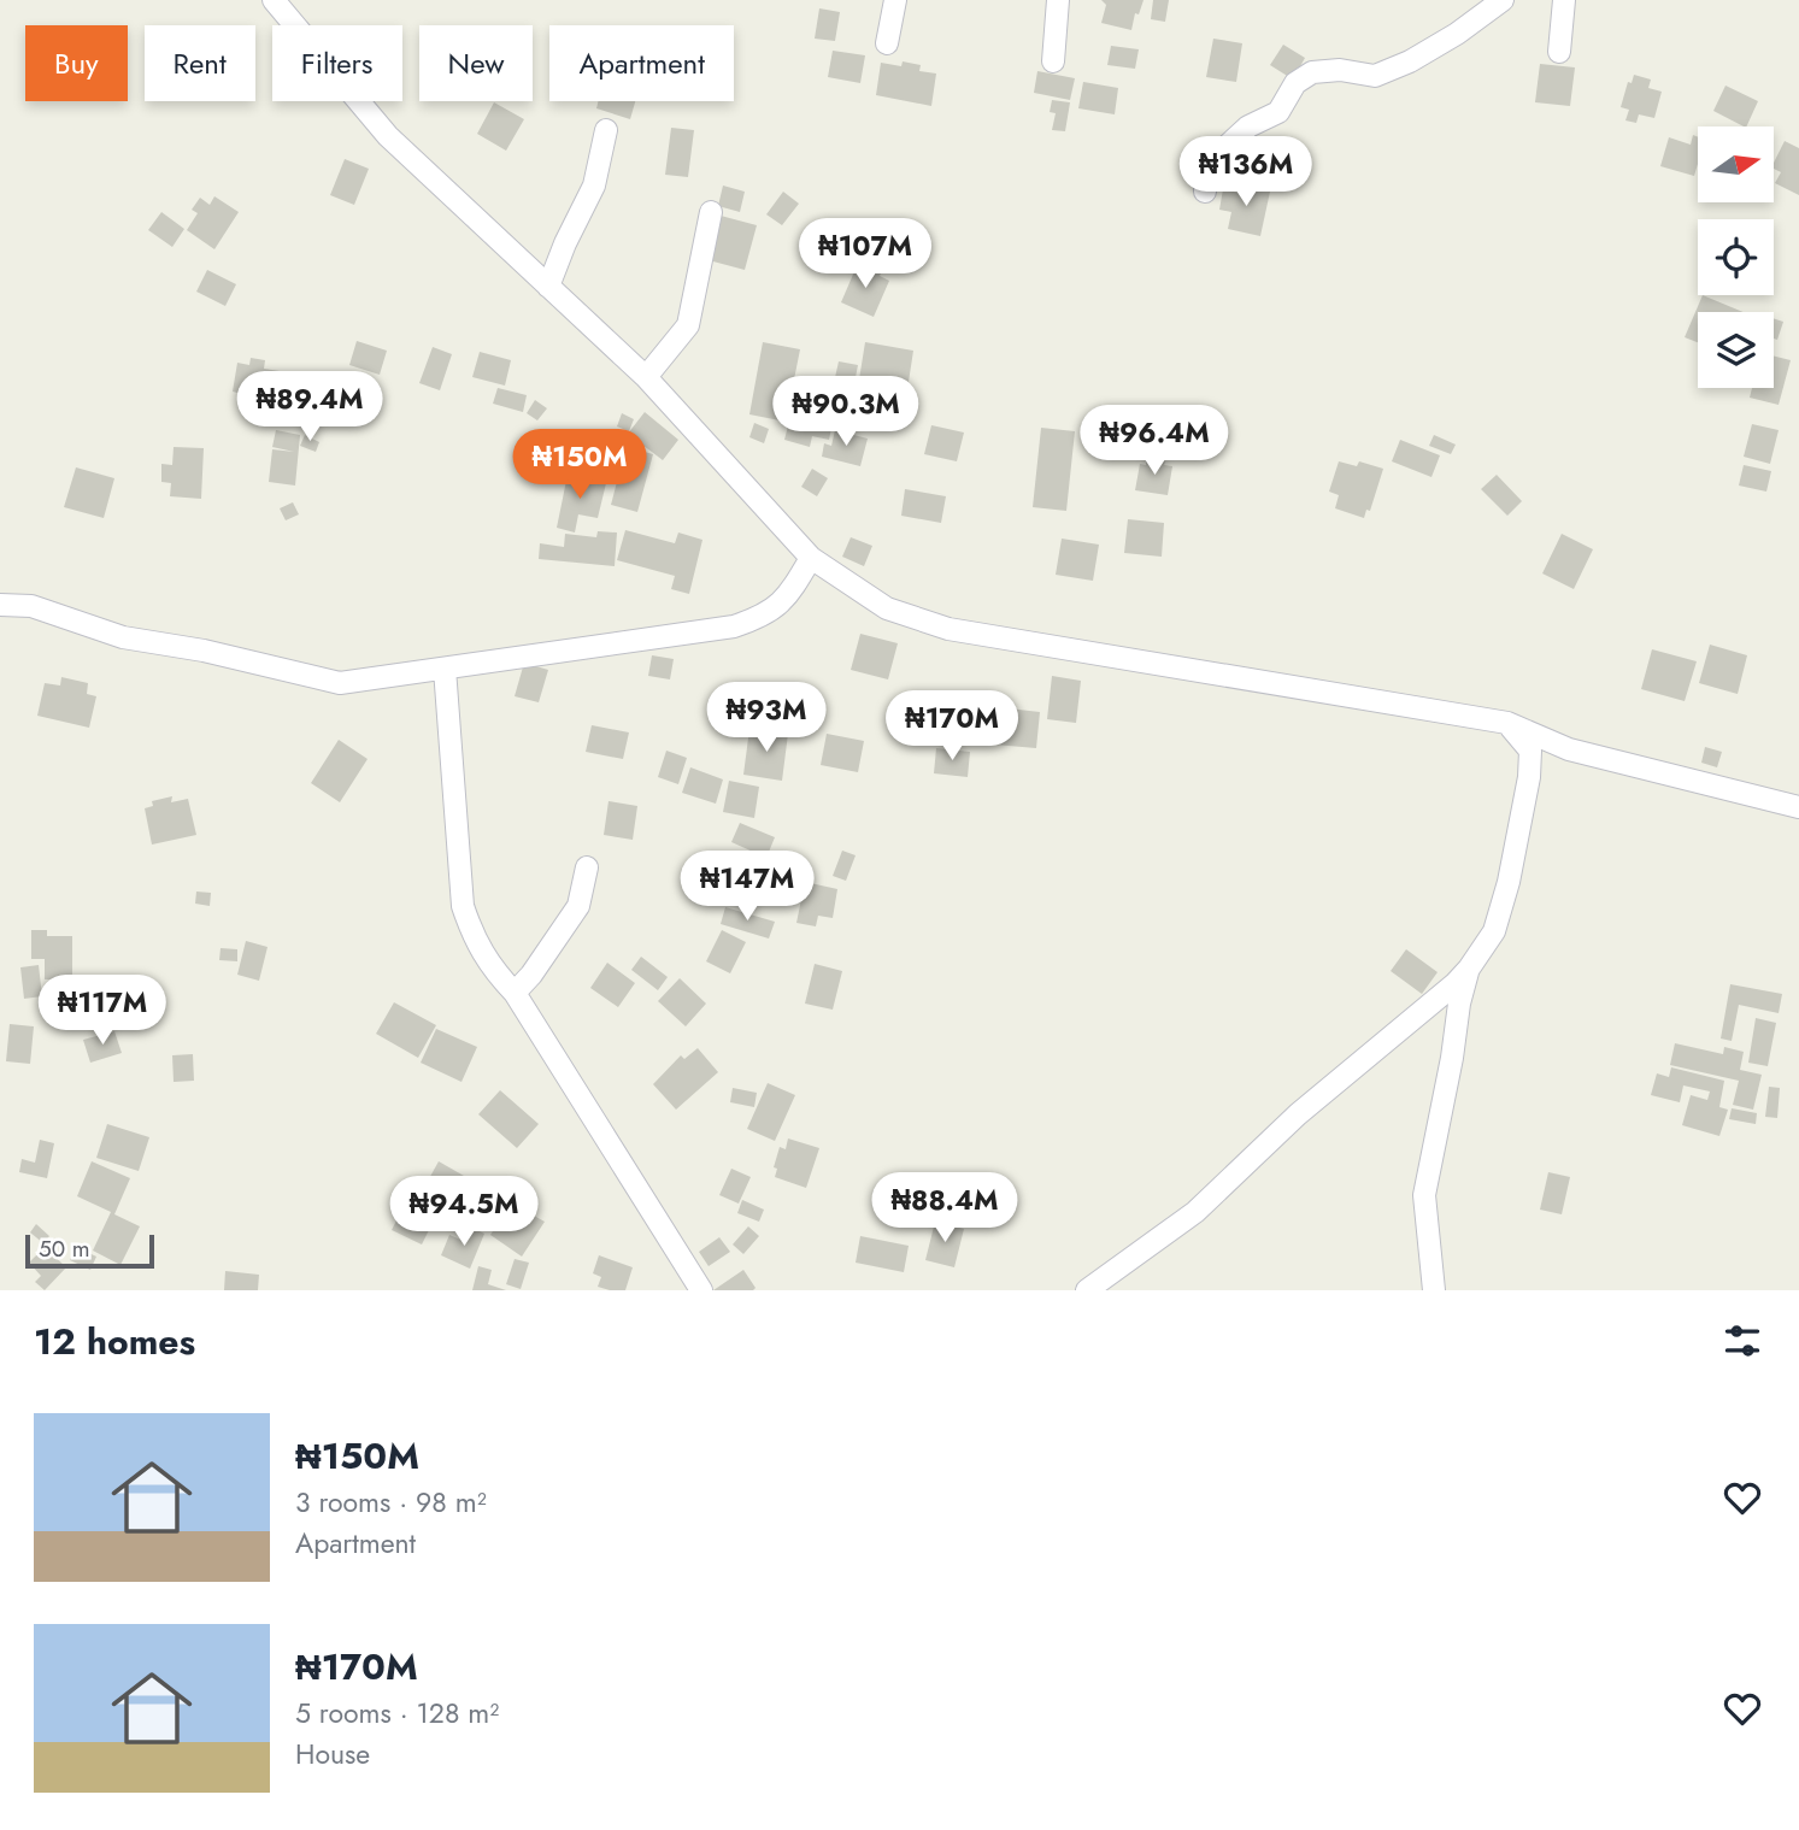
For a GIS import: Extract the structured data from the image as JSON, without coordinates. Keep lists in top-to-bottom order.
{
  "scale_bar": "50 m",
  "north": "right",
  "page": {
    "chip": [
      "Buy",
      "Rent",
      "Filters",
      "New",
      "Apartment"
    ],
    "price": [
      "₦136M",
      "₦107M",
      "₦89.4M",
      "₦90.3M",
      "₦96.4M",
      "₦150M",
      "₦93M",
      "₦170M",
      "₦147M",
      "₦117M",
      "₦88.4M",
      "₦94.5M"
    ],
    "scale": "50 m",
    "heading": "12 homes",
    "list": [
      {
        "name": "₦150M",
        "note": "3 rooms · 98 m² · Apartment"
      },
      {
        "name": "₦170M",
        "note": "5 rooms · 128 m² · House"
      }
    ]
  }
}
